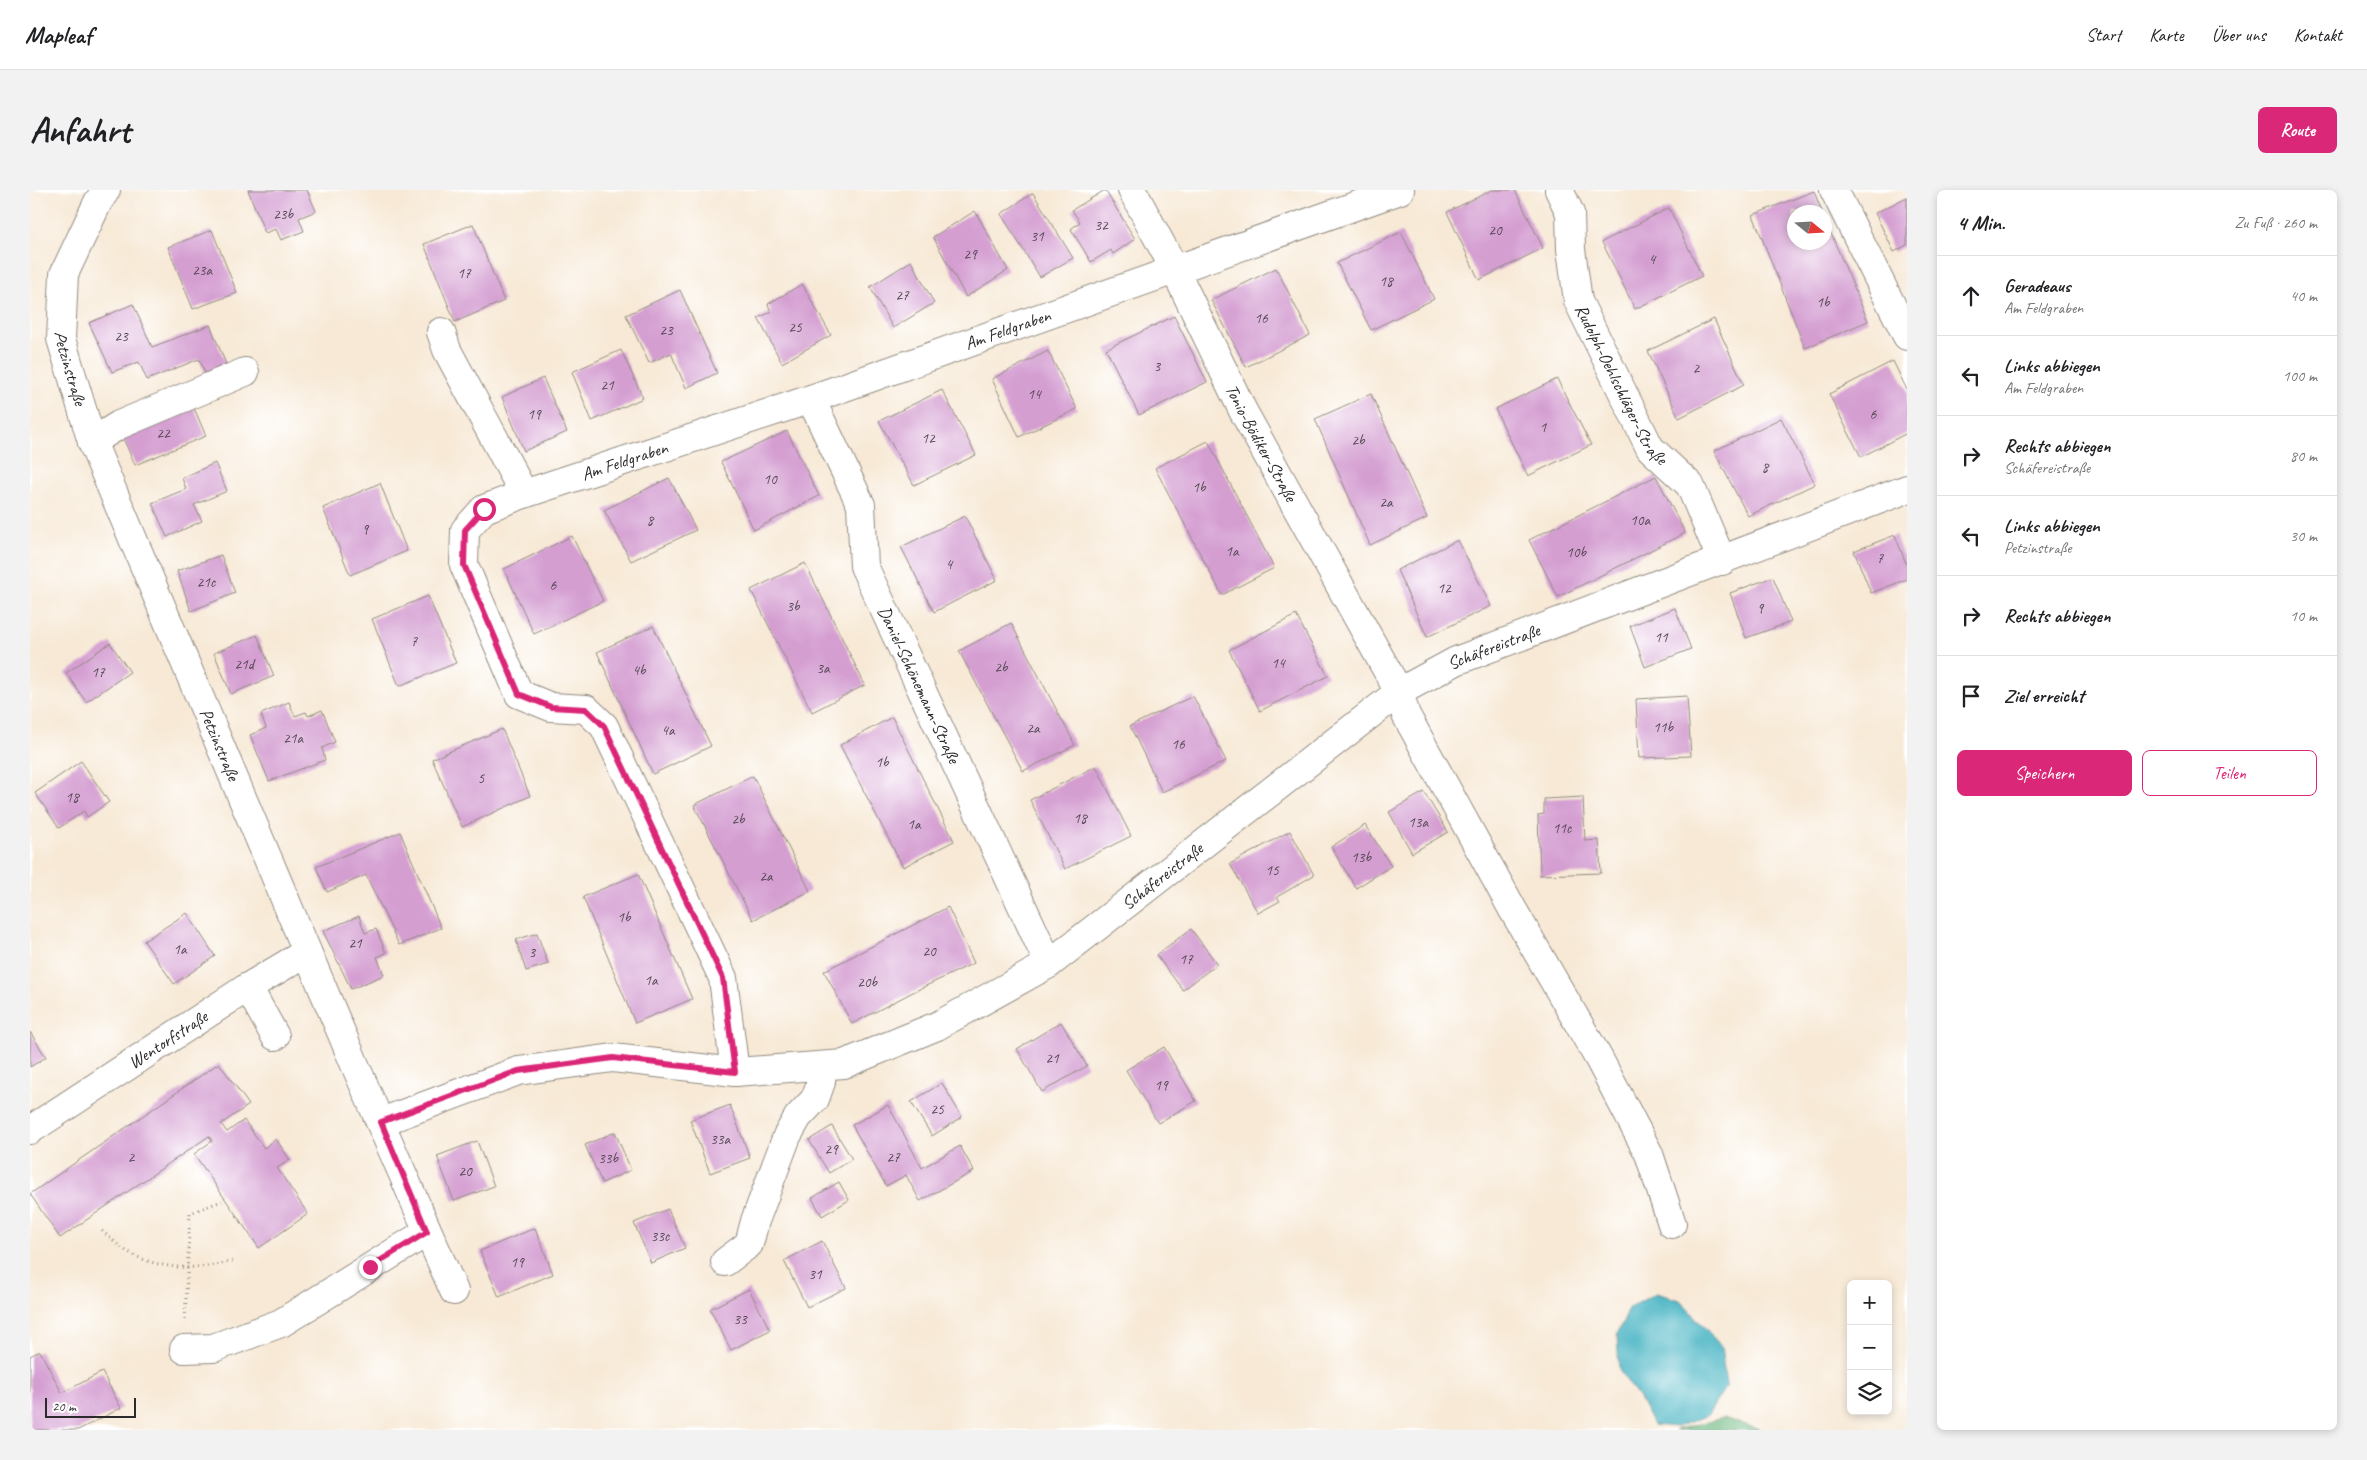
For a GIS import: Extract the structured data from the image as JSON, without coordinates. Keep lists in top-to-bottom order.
{
  "streets": {
    "street": [
      "Am Feldgraben",
      "Petzinstraße",
      "Rudolph-Oehlschläger-Straße",
      "Tonio-Bödiker-Straße",
      "Schäfereistraße",
      "Daniel-Schönemann-Straße",
      "Wentorfstraße"
    ]
  },
  "crossings": [
    ["Am Feldgraben", "Tonio-Bödiker-Straße"],
    ["Am Feldgraben", "Schäfereistraße"],
    ["Am Feldgraben", "Daniel-Schönemann-Straße"],
    ["Petzinstraße", "Schäfereistraße"],
    ["Petzinstraße", "Wentorfstraße"],
    ["Rudolph-Oehlschläger-Straße", "Schäfereistraße"],
    ["Tonio-Bödiker-Straße", "Schäfereistraße"],
    ["Schäfereistraße", "Daniel-Schönemann-Straße"]
  ],
  "house_numbers": [
    "23b",
    "32",
    "20",
    "31",
    "29",
    "4",
    "23a",
    "17",
    "18",
    "27",
    "1b",
    "16",
    "25",
    "23",
    "23",
    "3",
    "2",
    "21",
    "14",
    "19",
    "6",
    "1",
    "22",
    "12",
    "2b",
    "8",
    "10",
    "1b",
    "2a",
    "8",
    "10a",
    "9",
    "1a",
    "10b",
    "7",
    "4",
    "21c",
    "6",
    "12",
    "3b",
    "9",
    "11",
    "7",
    "14",
    "21d",
    "2b",
    "3a",
    "4b",
    "17",
    "11b",
    "2a",
    "4a",
    "21a",
    "16",
    "1b",
    "5",
    "18",
    "18",
    "2b",
    "13a",
    "1a",
    "11c",
    "13b",
    "15",
    "2a",
    "1b",
    "21",
    "1a",
    "20",
    "3",
    "17",
    "1a",
    "20b",
    "21",
    "19",
    "25",
    "33a",
    "29",
    "2",
    "27",
    "33b",
    "20",
    "33c",
    "19",
    "31",
    "33"
  ],
  "scale_bar": "20 m",
  "north": "right",
  "page": {
    "header": "Mapleaf",
    "nav": [
      "Start",
      "Karte",
      "Über uns",
      "Kontakt"
    ],
    "buttons": [
      "Route",
      ["Speichern", "Teilen"]
    ],
    "title": "Anfahrt",
    "heading": ["4 Min.", "Zu Fuß · 260 m"],
    "list": [
      ["Geradeaus", "Am Feldgraben", "40 m"],
      ["Links abbiegen", "Am Feldgraben", "100 m"],
      ["Rechts abbiegen", "Schäfereistraße", "80 m"],
      ["Links abbiegen", "Petzinstraße", "30 m"],
      ["Rechts abbiegen", "10 m"],
      "Ziel erreicht"
    ],
    "map_buttons": ["+", "−"],
    "scale": "20 m"
  }
}
